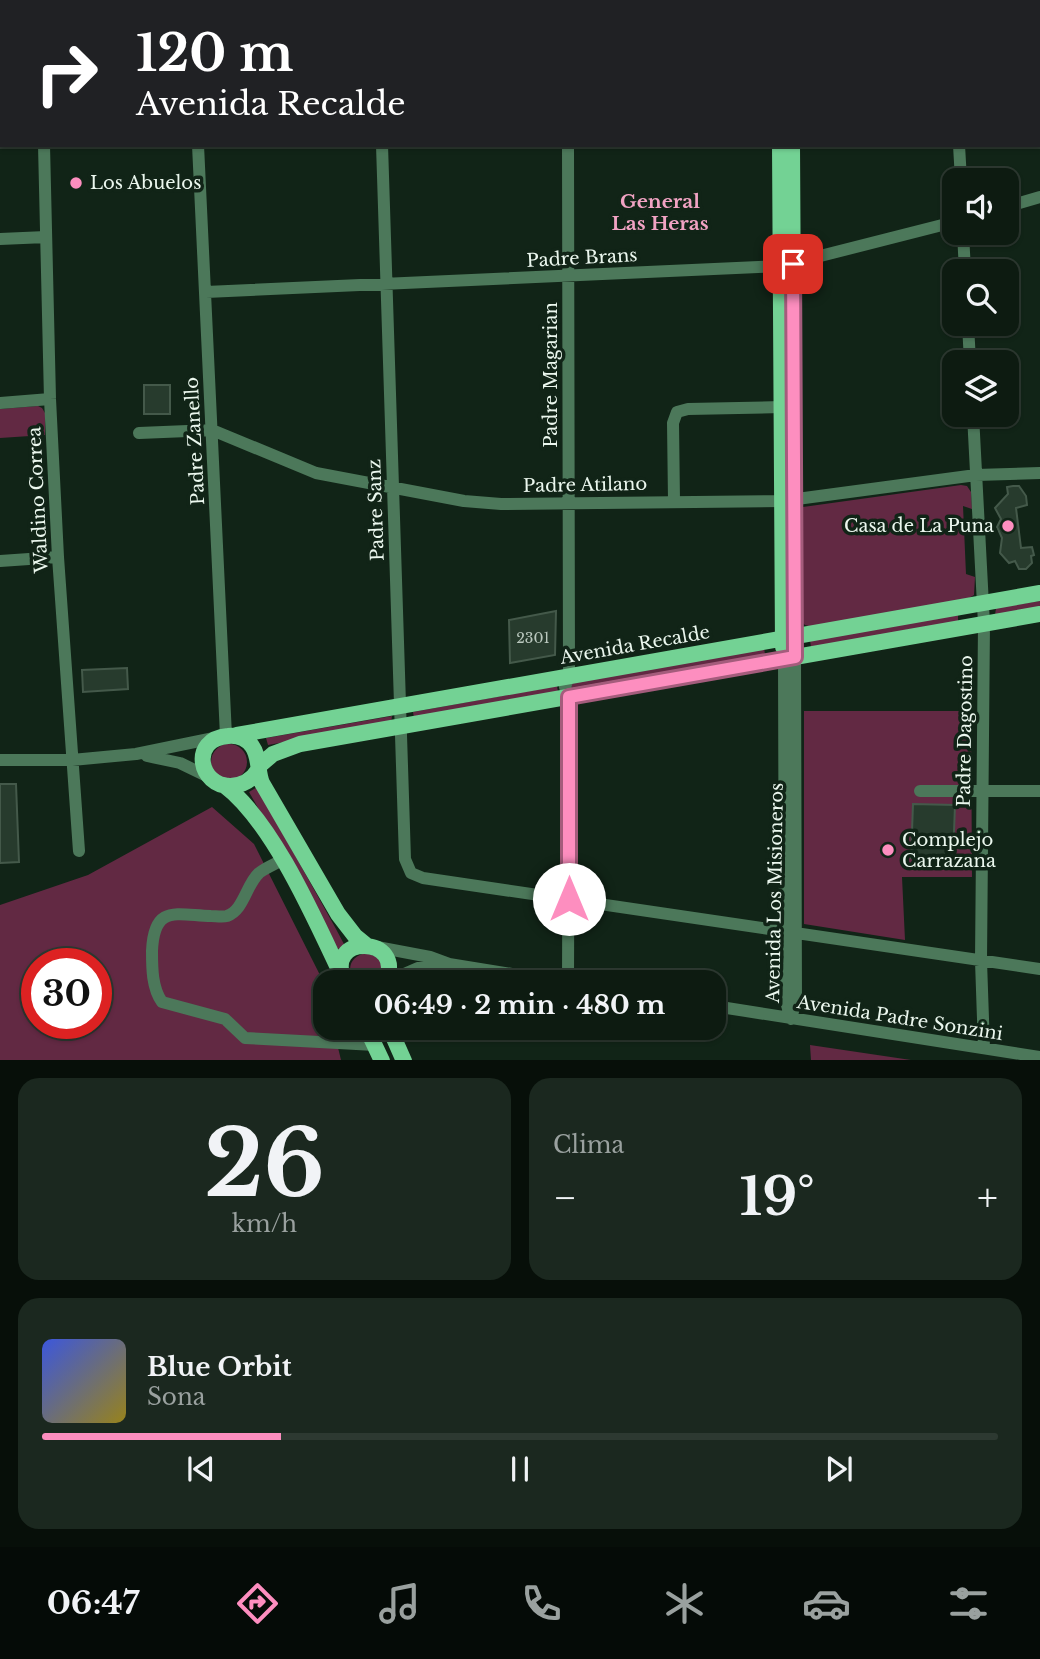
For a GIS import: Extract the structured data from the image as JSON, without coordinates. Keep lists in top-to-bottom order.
{
  "streets": {
    "main road": ["Avenida Recalde", "Avenida Los Misioneros"],
    "street": [
      "Padre Brans",
      "Padre Magarian",
      "Padre Zanello",
      "Padre Atilano",
      "Waldino Correa",
      "Padre Sanz",
      "Padre Dagostino",
      "Avenida Padre Sonzini"
    ]
  },
  "crossings": [
    ["Padre Brans", "Padre Magarian"],
    ["Padre Brans", "Padre Zanello"],
    ["Padre Brans", "Padre Sanz"],
    ["Padre Brans", "Avenida Los Misioneros"],
    ["Padre Magarian", "Padre Atilano"],
    ["Padre Magarian", "Padre Sanz"],
    ["Padre Magarian", "Avenida Recalde"],
    ["Padre Zanello", "Padre Atilano"],
    ["Padre Zanello", "Avenida Recalde"],
    ["Padre Atilano", "Padre Sanz"],
    ["Padre Atilano", "Padre Dagostino"],
    ["Padre Atilano", "Avenida Los Misioneros"],
    ["Waldino Correa", "Avenida Recalde"],
    ["Padre Sanz", "Avenida Recalde"],
    ["Avenida Recalde", "Padre Dagostino"],
    ["Avenida Recalde", "Avenida Los Misioneros"],
    ["Padre Dagostino", "Avenida Padre Sonzini"],
    ["Avenida Los Misioneros", "Avenida Padre Sonzini"]
  ],
  "districts": ["General Las Heras"],
  "places": ["Los Abuelos", "Casa de La Puna", "Complejo Carrazana"],
  "house_numbers": ["2301"],
  "page": {
    "turn": ["120 m", "Avenida Recalde"],
    "limit": "30",
    "trip": "06:49 · 2 min · 480 m",
    "tile": [
      ["26", "km/h"],
      "Clima"
    ],
    "heat": ["−", "19°", "+"],
    "song": ["Blue Orbit", "Sona"],
    "tabs": "06:47"
  }
}
